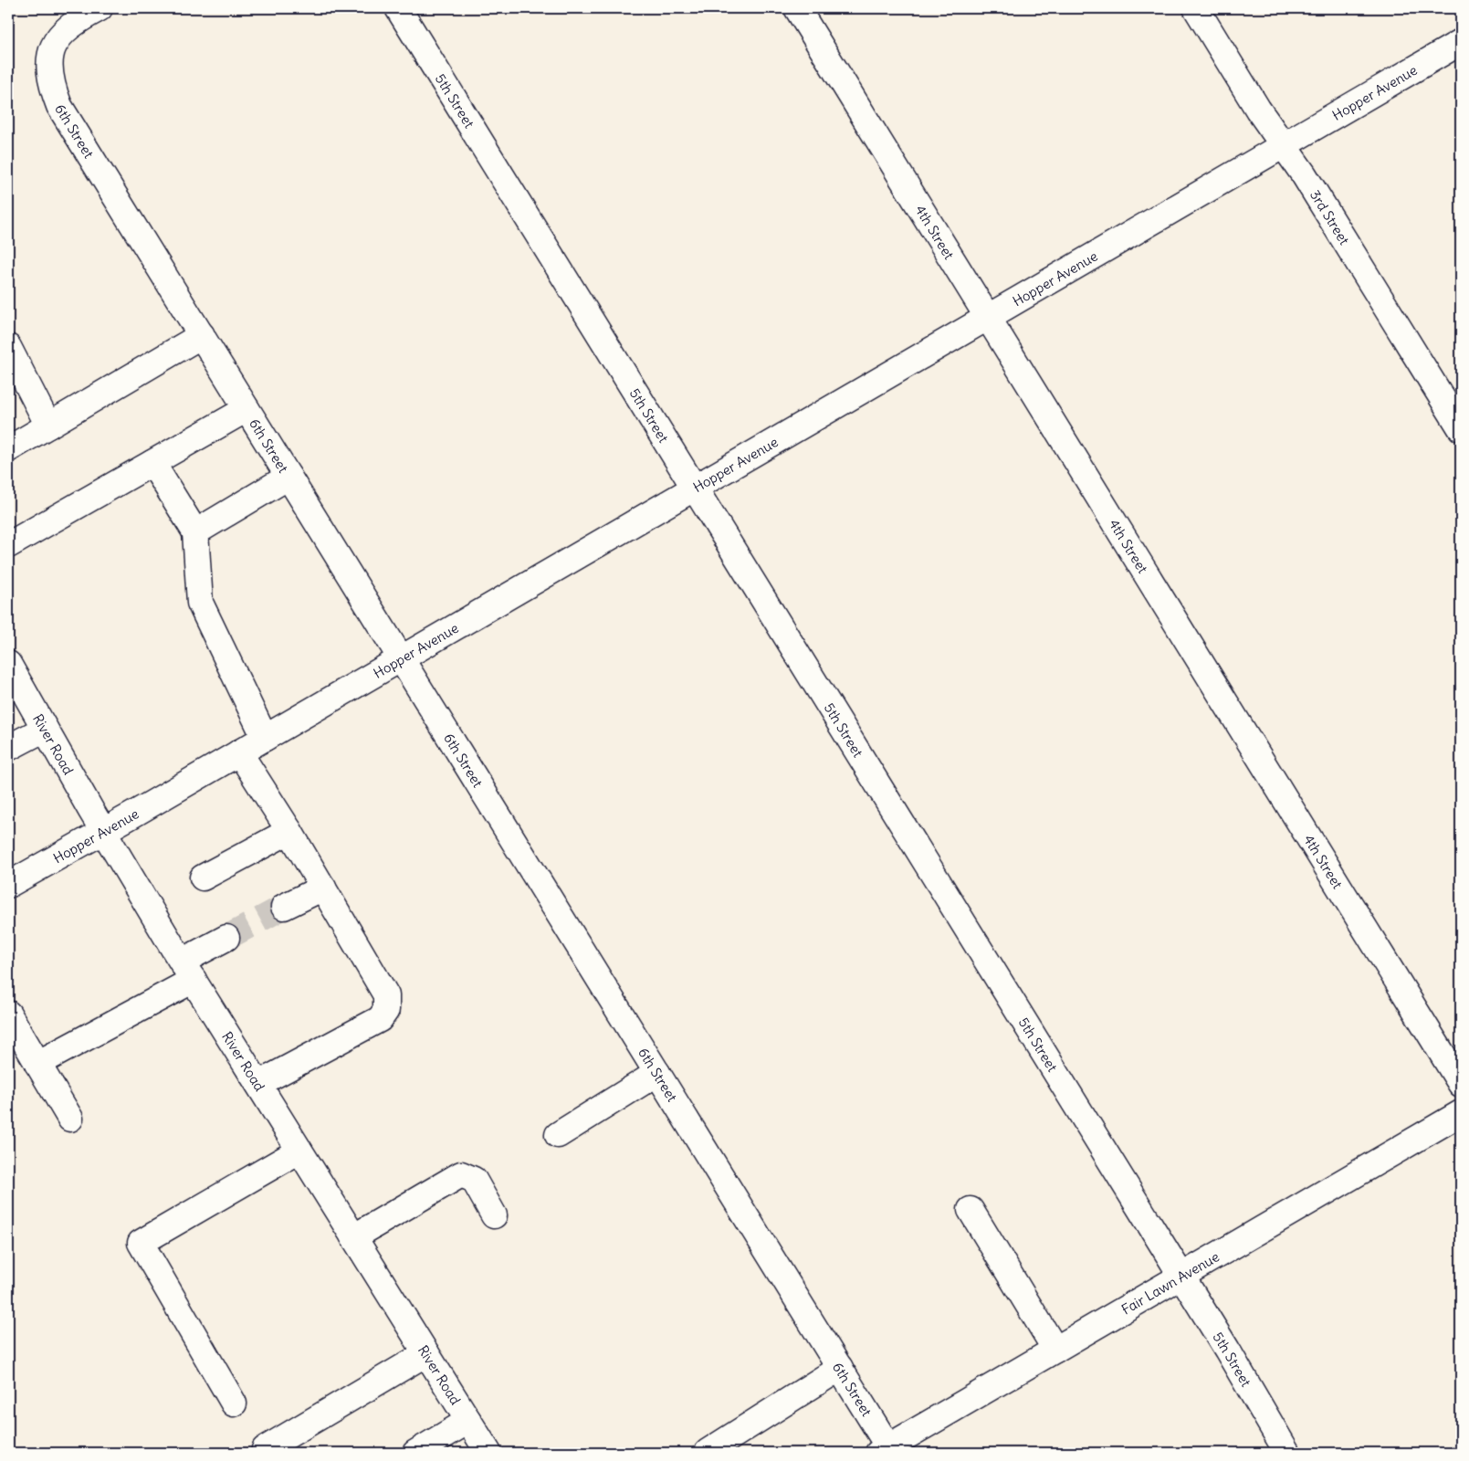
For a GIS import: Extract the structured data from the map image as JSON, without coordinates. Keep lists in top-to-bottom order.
{
  "streets": {
    "street": [
      "Hopper Avenue",
      "5th Street",
      "6th Street",
      "3rd Street",
      "4th Street",
      "River Road",
      "Fair Lawn Avenue"
    ]
  },
  "crossings": [
    ["Hopper Avenue", "5th Street"],
    ["Hopper Avenue", "6th Street"],
    ["Hopper Avenue", "3rd Street"],
    ["Hopper Avenue", "4th Street"],
    ["Hopper Avenue", "River Road"],
    ["5th Street", "Fair Lawn Avenue"],
    ["6th Street", "Fair Lawn Avenue"]
  ]
}
